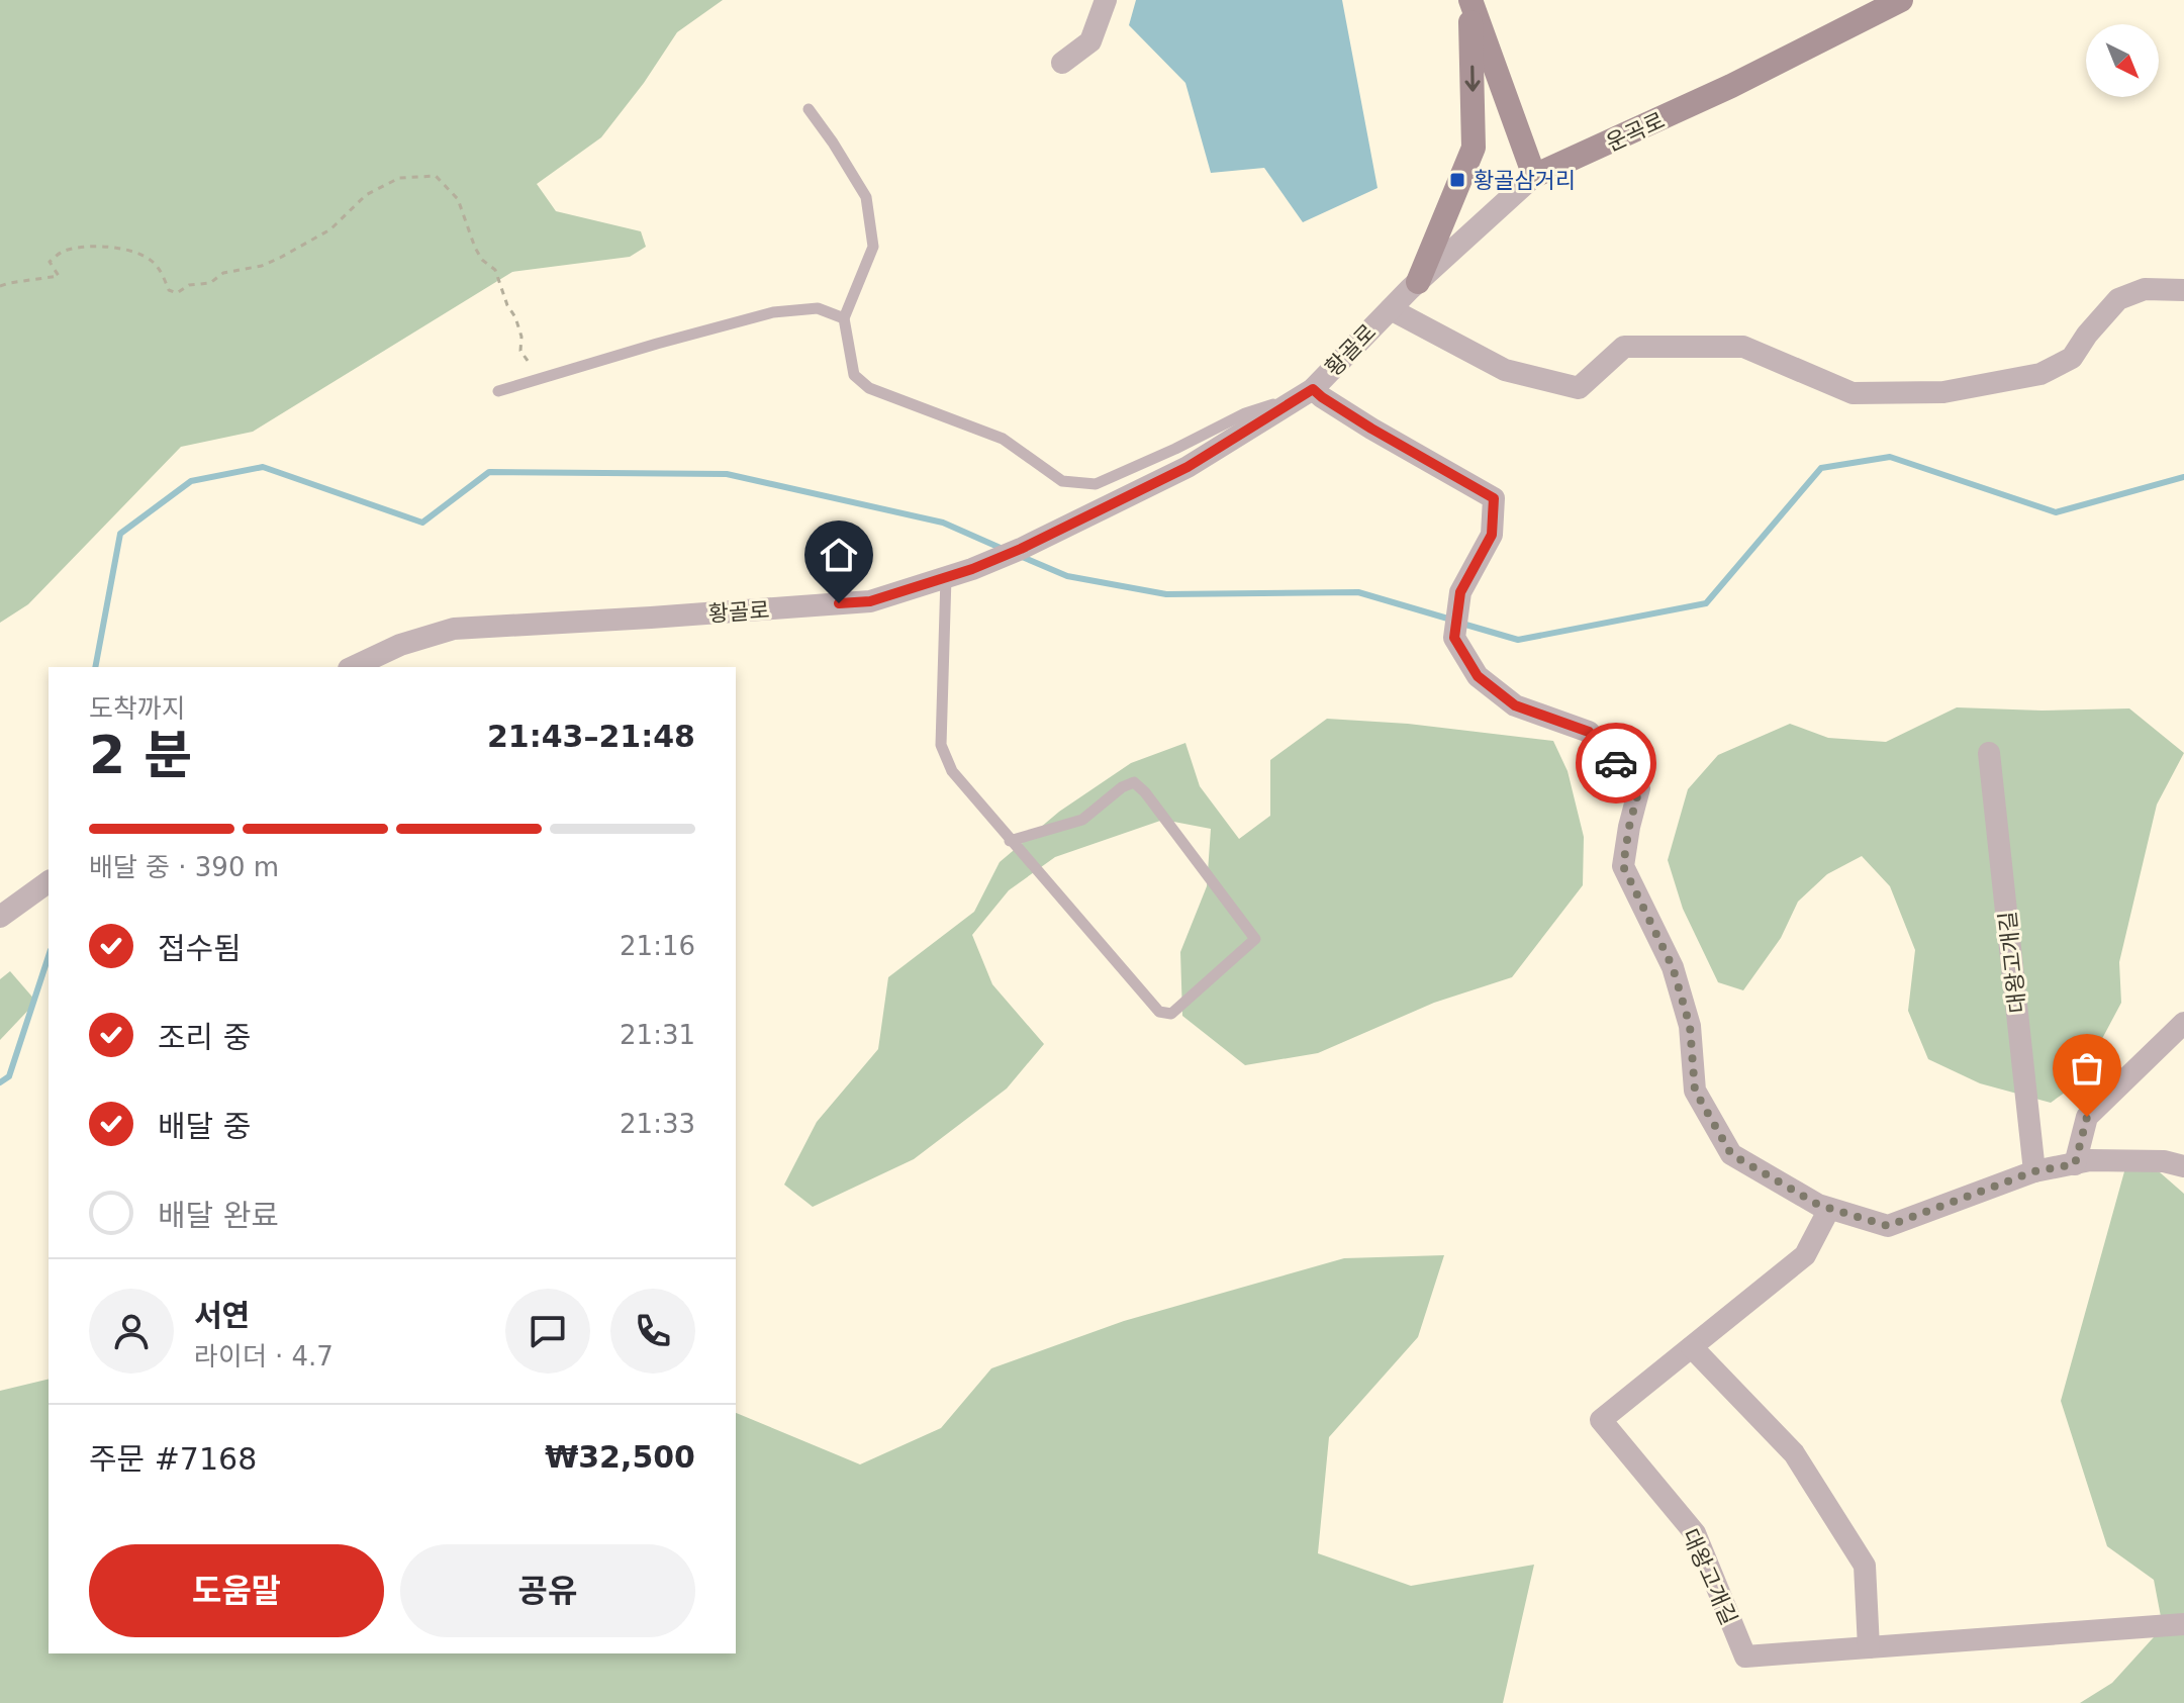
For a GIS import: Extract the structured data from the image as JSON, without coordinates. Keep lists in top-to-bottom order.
{
  "streets": {
    "street": ["운곡로", "황골로", "대왕고개길"]
  },
  "crossings": [
    ["운곡로", "황골로"]
  ],
  "places": {
    "transit": ["황골삼거리"]
  },
  "north": "bottom right",
  "page": {
    "heading": ["2 분", "도착까지", "21:43–21:48"],
    "panel": [
      "서연",
      "라이더 · 4.7",
      "주문 #7168",
      "₩32,500"
    ],
    "bar": "배달 중 · 390 m",
    "list": [
      ["접수됨", "21:16"],
      ["조리 중", "21:31"],
      ["배달 중", "21:33"],
      "배달 완료"
    ],
    "buttons": ["도움말", "공유"]
  }
}
